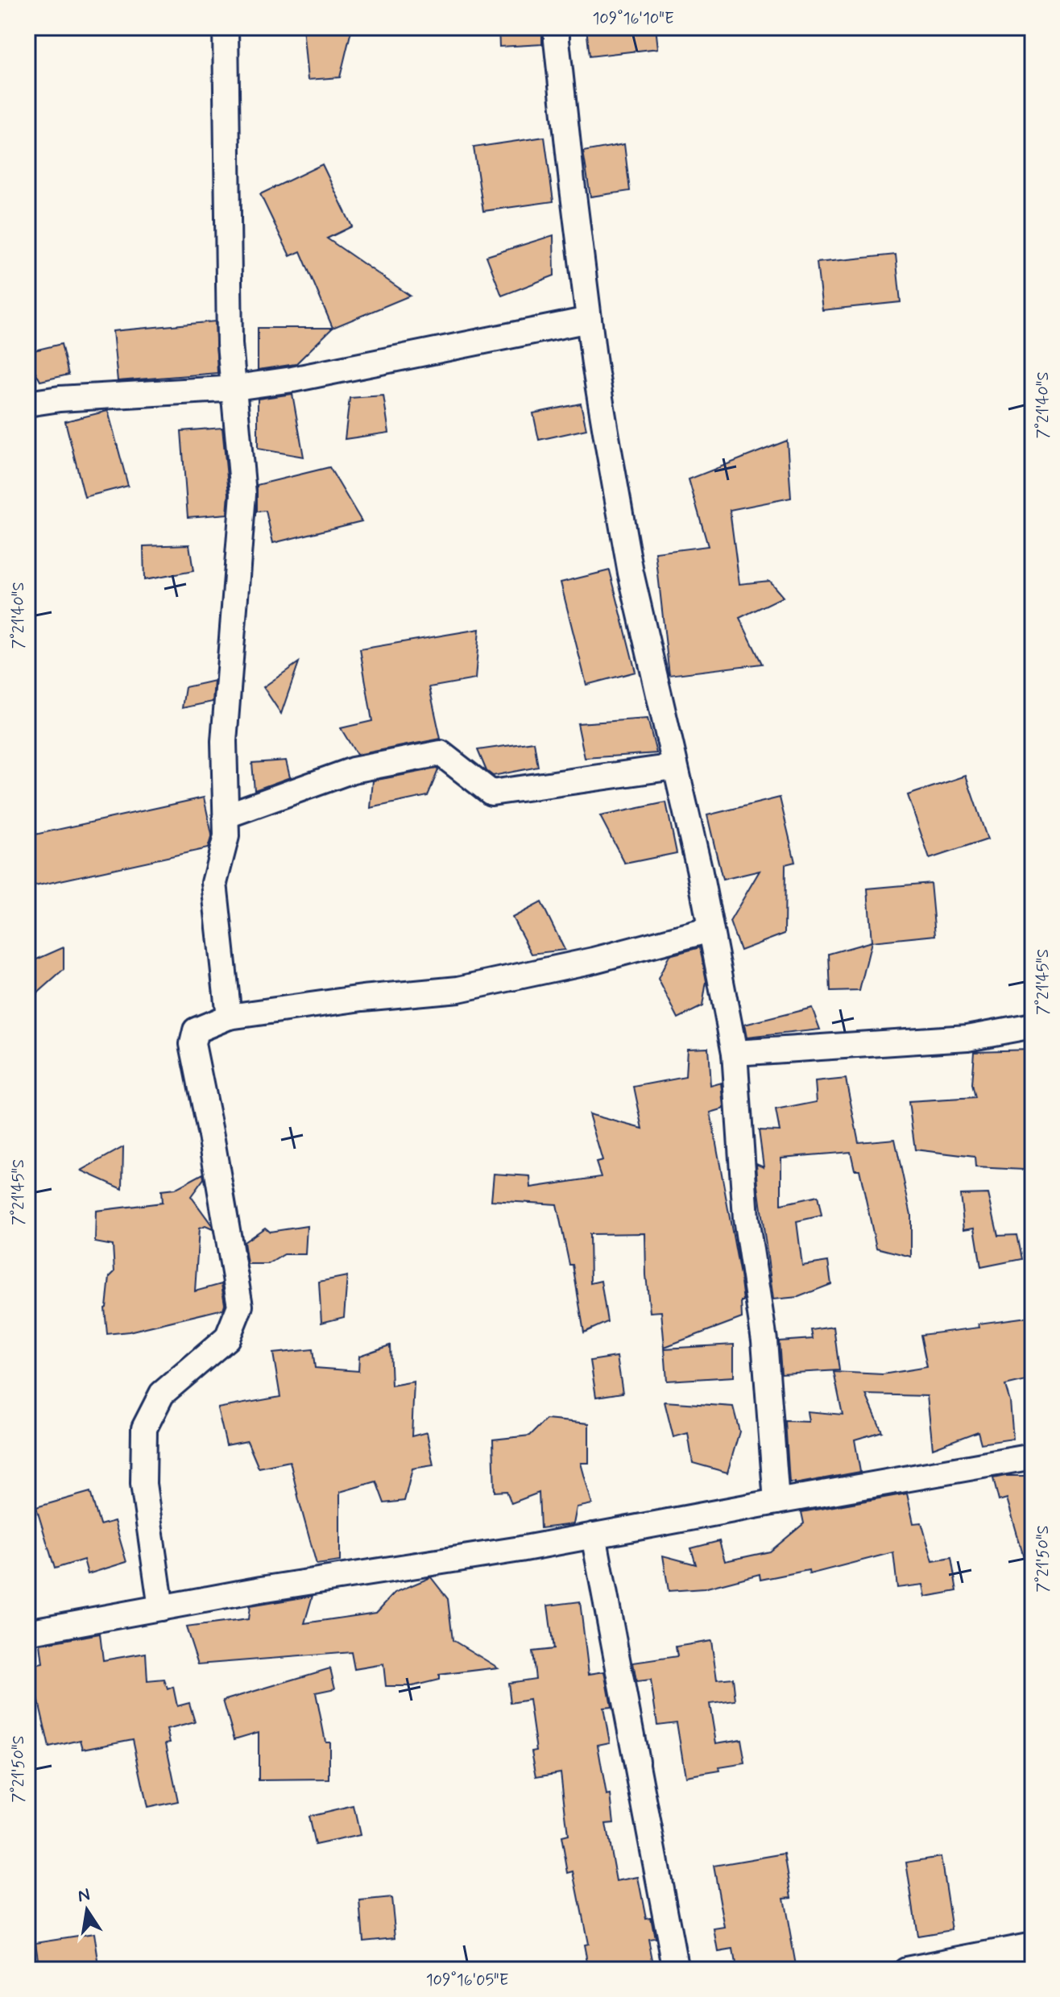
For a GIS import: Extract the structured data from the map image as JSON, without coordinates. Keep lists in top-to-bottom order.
{
  "north": "top",
  "coordinates": [
    "109°16'10\"E",
    "7°21'40\"S",
    "7°21'45\"S",
    "7°21'50\"S",
    "109°16'05\"E"
  ]
}
